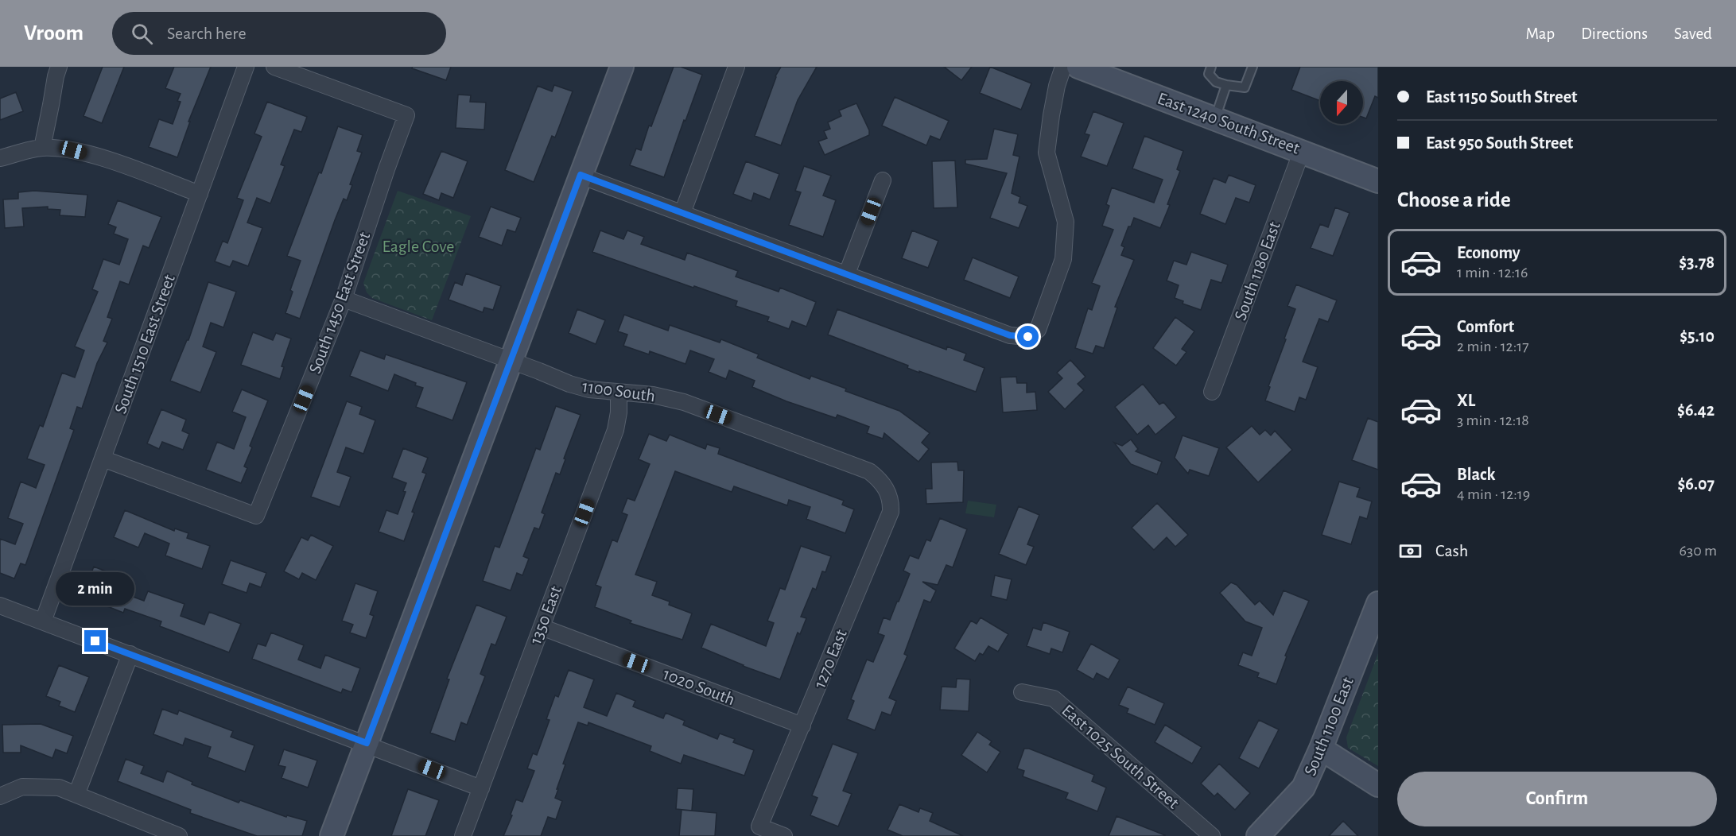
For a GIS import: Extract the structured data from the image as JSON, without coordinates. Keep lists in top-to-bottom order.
{
  "streets": {
    "street": [
      "East 1240 South Street",
      "South 1180 East",
      "South 1450 East Street",
      "South 1510 East Street",
      "1100 South",
      "1350 East",
      "1270 East",
      "1020 South",
      "South 1100 East",
      "East 1025 South Street"
    ]
  },
  "crossings": [
    ["East 1240 South Street", "South 1180 East"],
    ["South 1450 East Street", "South 1510 East Street"],
    ["South 1450 East Street", "1100 South"],
    ["1100 South", "1350 East"],
    ["1100 South", "1270 East"],
    ["1350 East", "1020 South"],
    ["1270 East", "1020 South"]
  ],
  "parks": ["Eagle Cove"],
  "north": "bottom",
  "page": {
    "header": "Vroom",
    "search": "Search here",
    "nav": ["Map", "Directions", "Saved"],
    "banner": ["East 1150 South Street", "East 950 South Street"],
    "heading": "Choose a ride",
    "list": [
      {
        "name": "Economy",
        "note": "1 min · 12:16",
        "value": "$3.78"
      },
      {
        "name": "Comfort",
        "note": "2 min · 12:17",
        "value": "$5.10"
      },
      {
        "name": "XL",
        "note": "3 min · 12:18",
        "value": "$6.42"
      },
      {
        "name": "Black",
        "note": "4 min · 12:19",
        "value": "$6.07"
      }
    ],
    "pay": ["Cash", "630 m"],
    "bubble": "2 min",
    "buttons": "Confirm"
  }
}
